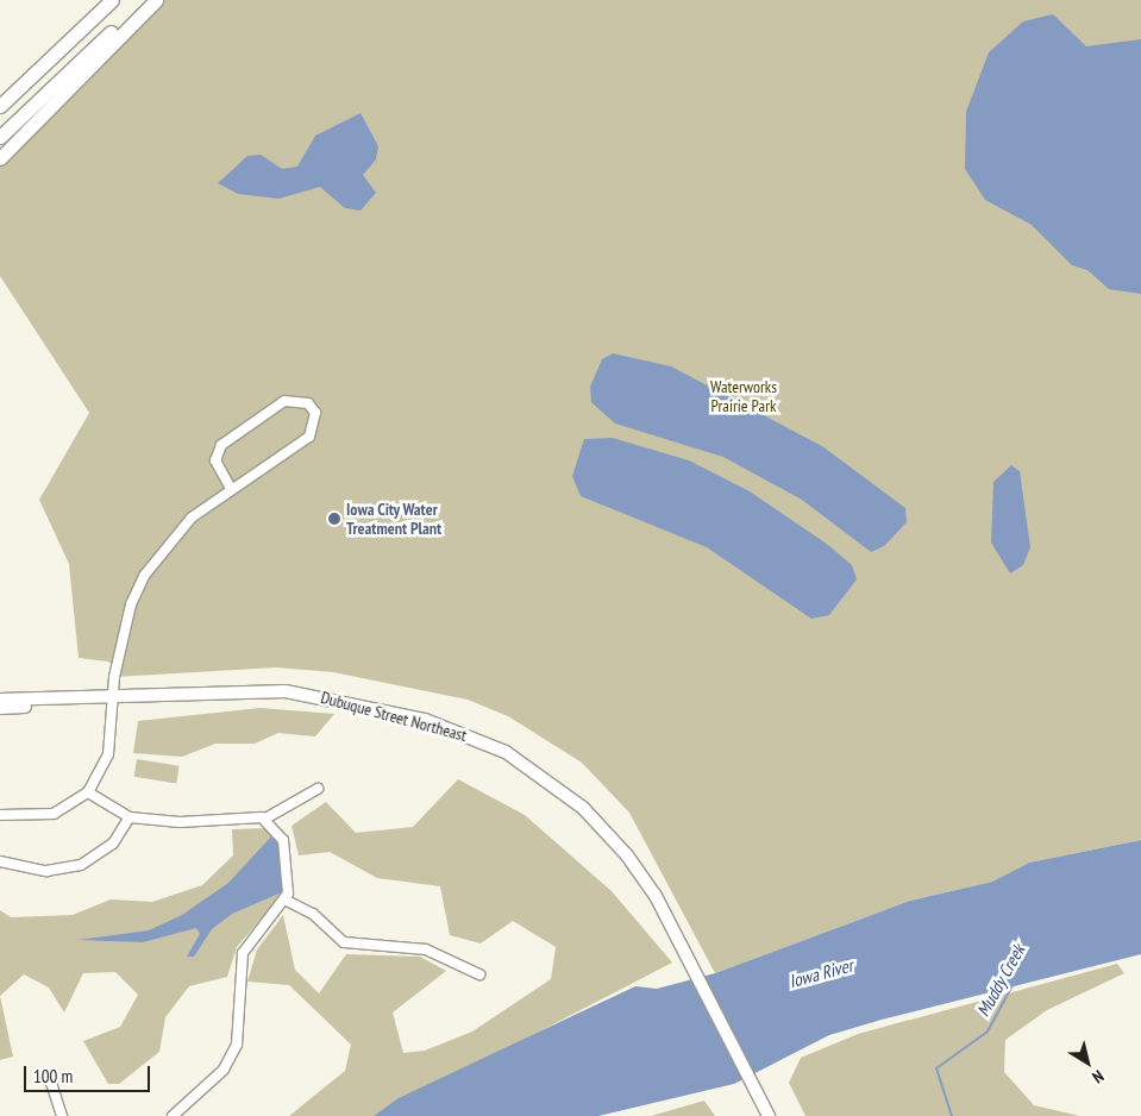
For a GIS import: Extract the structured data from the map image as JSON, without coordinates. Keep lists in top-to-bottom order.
{
  "streets": {
    "main road": ["Dubuque Street Northeast"]
  },
  "water": ["Iowa River", "Muddy Creek"],
  "parks": ["Waterworks Prairie Park"],
  "places": ["Iowa City Water Treatment Plant"],
  "scale_bar": "100 m",
  "north": "bottom right"
}
